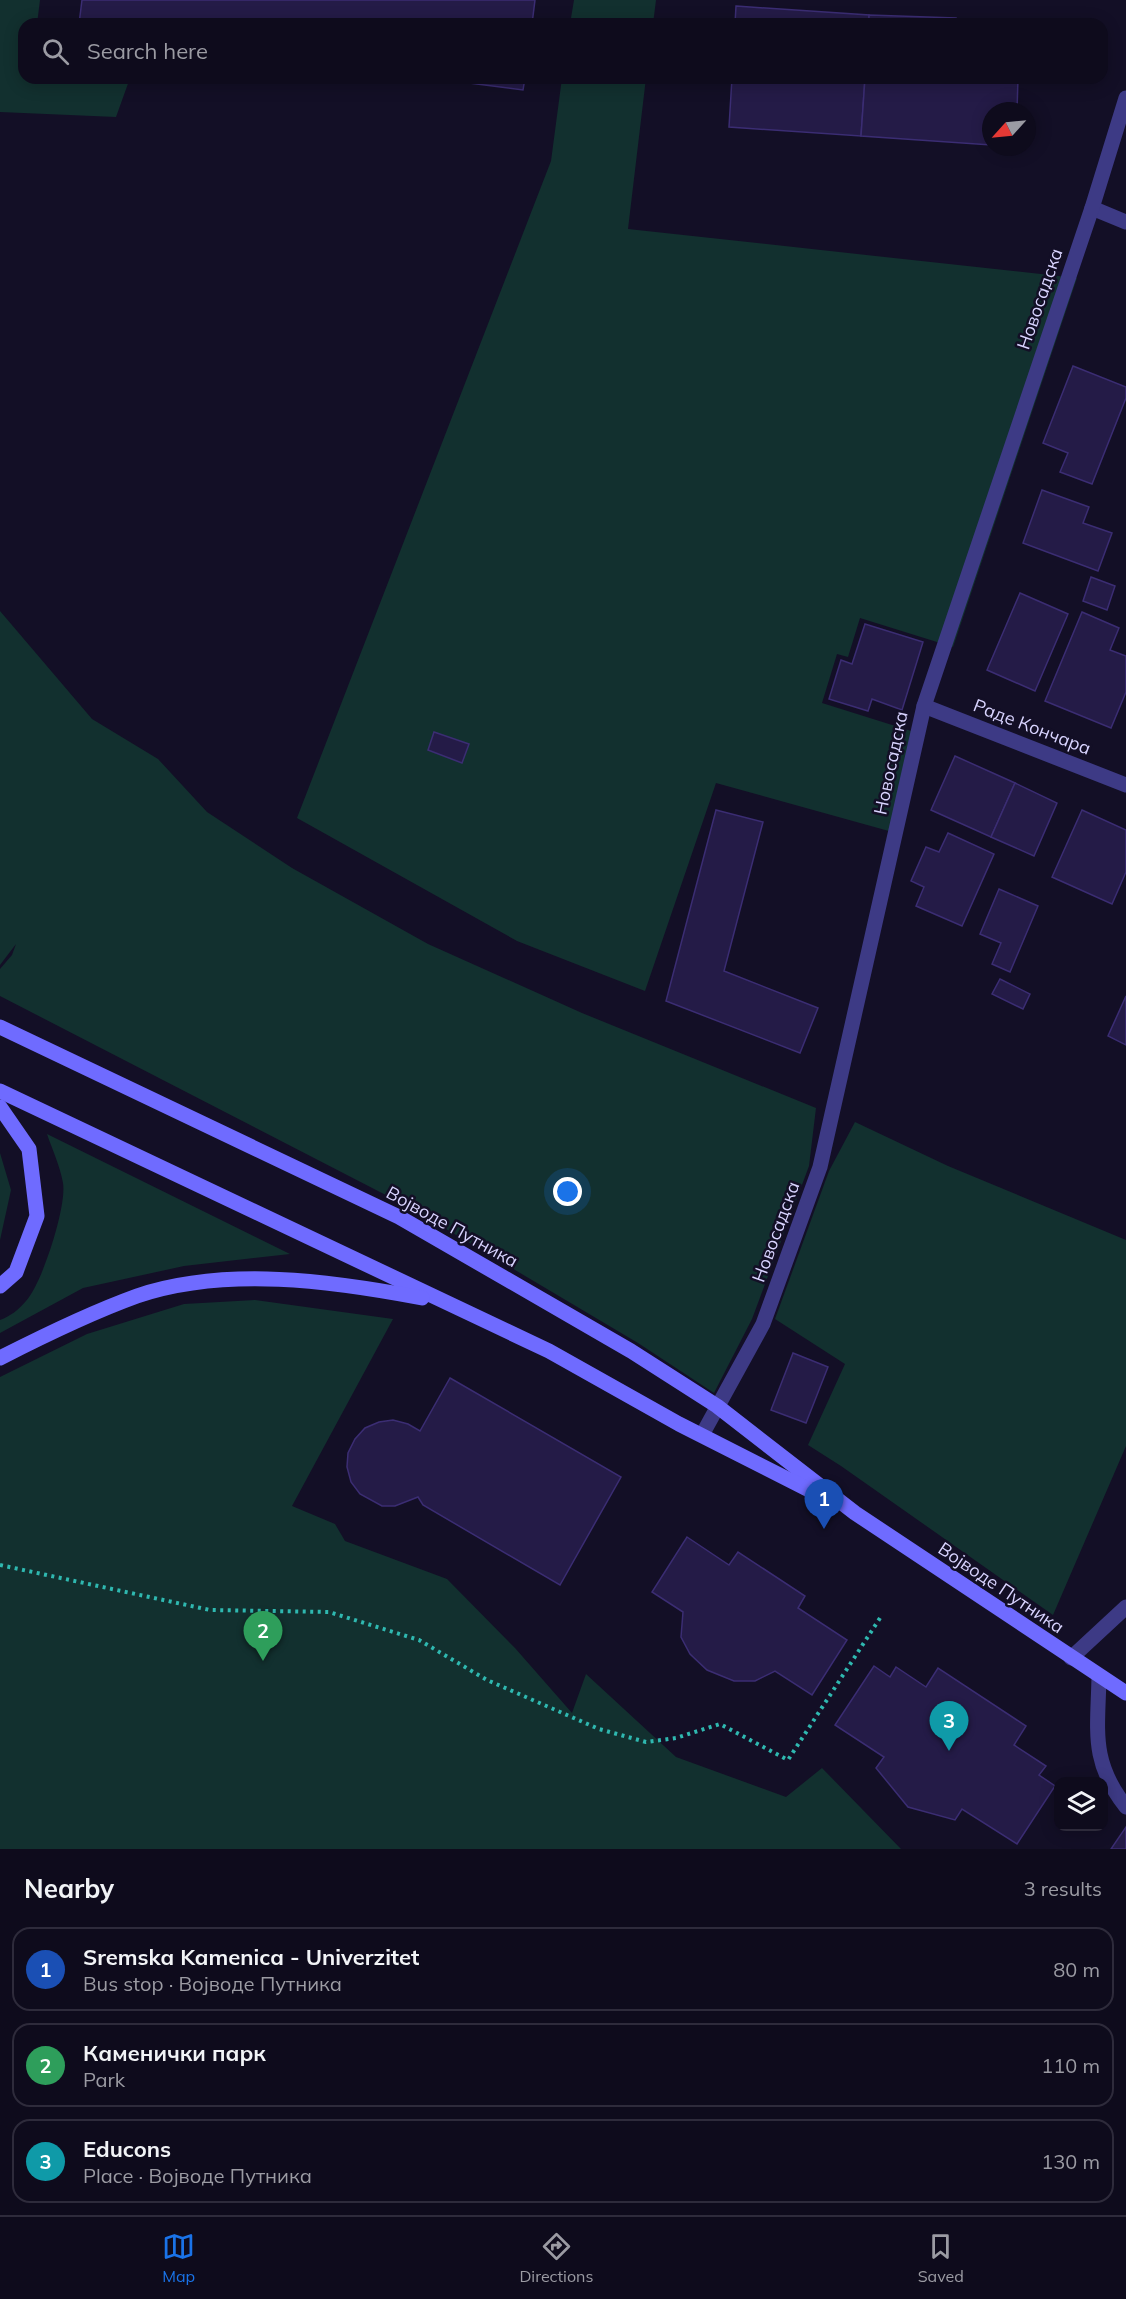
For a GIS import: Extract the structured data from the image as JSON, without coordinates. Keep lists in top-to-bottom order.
{
  "streets": {
    "main road": ["Војводе Путника"],
    "street": ["Новосадска", "Раде Кончара"]
  },
  "crossings": [
    ["Новосадска", "Раде Кончара"],
    ["Новосадска", "Војводе Путника"]
  ],
  "north": "bottom left",
  "page": {
    "search": "Search here",
    "pins": ["1", "2", "3"],
    "heading": ["Nearby", "3 results"],
    "list": [
      {
        "mark": "1",
        "name": "Sremska Kamenica - Univerzitet",
        "note": "Bus stop · Војводе Путника",
        "value": "80 m"
      },
      {
        "mark": "2",
        "name": "Каменички парк",
        "note": "Park",
        "value": "110 m"
      },
      {
        "mark": "3",
        "name": "Educons",
        "note": "Place · Војводе Путника",
        "value": "130 m"
      }
    ],
    "nav": ["Map", "Directions", "Saved"]
  }
}
